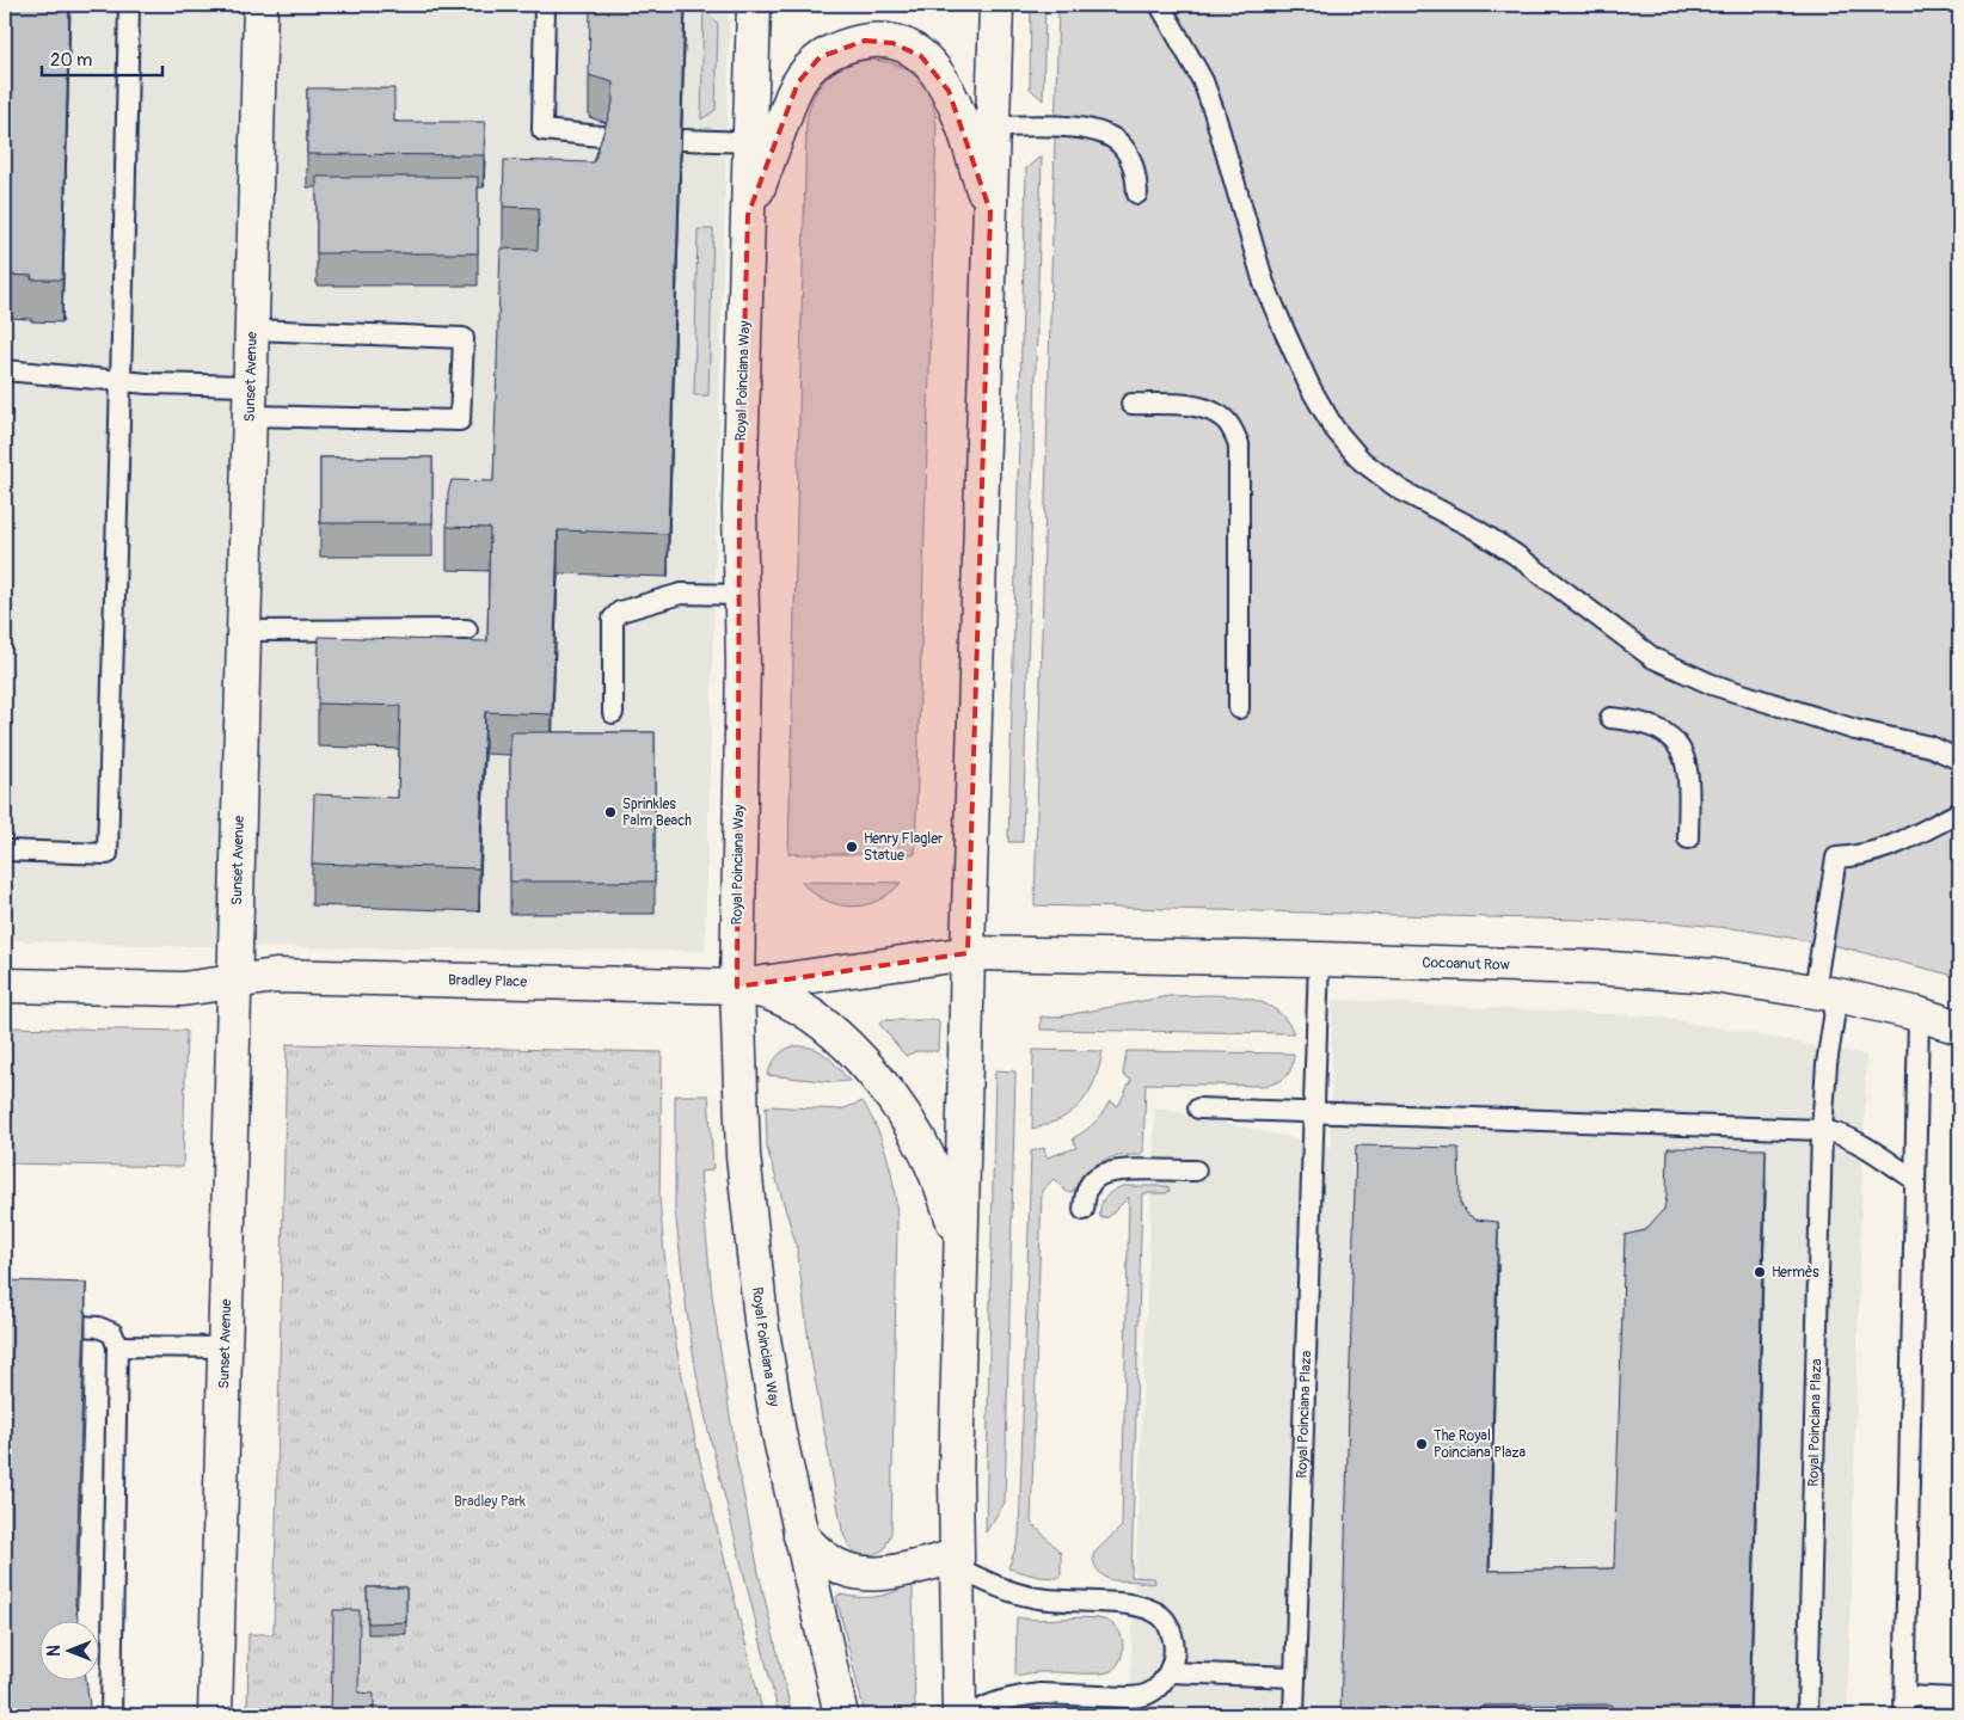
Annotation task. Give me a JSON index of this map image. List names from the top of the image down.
{
  "streets": {
    "main road": [
      "Sunset Avenue",
      "Royal Poinciana Way",
      "Cocoanut Row",
      "Bradley Place"
    ],
    "lane": ["Royal Poinciana Plaza"]
  },
  "crossings": [
    ["Sunset Avenue", "Bradley Place"],
    ["Royal Poinciana Way", "Bradley Place"],
    ["Cocoanut Row", "Bradley Place"],
    ["Cocoanut Row", "Royal Poinciana Plaza"]
  ],
  "parks": ["Bradley Park"],
  "places": [
    "Sprinkles Palm Beach",
    "Henry Flagler Statue",
    "Hermès",
    "The Royal Poinciana Plaza"
  ],
  "scale_bar": "20 m",
  "north": "left"
}
